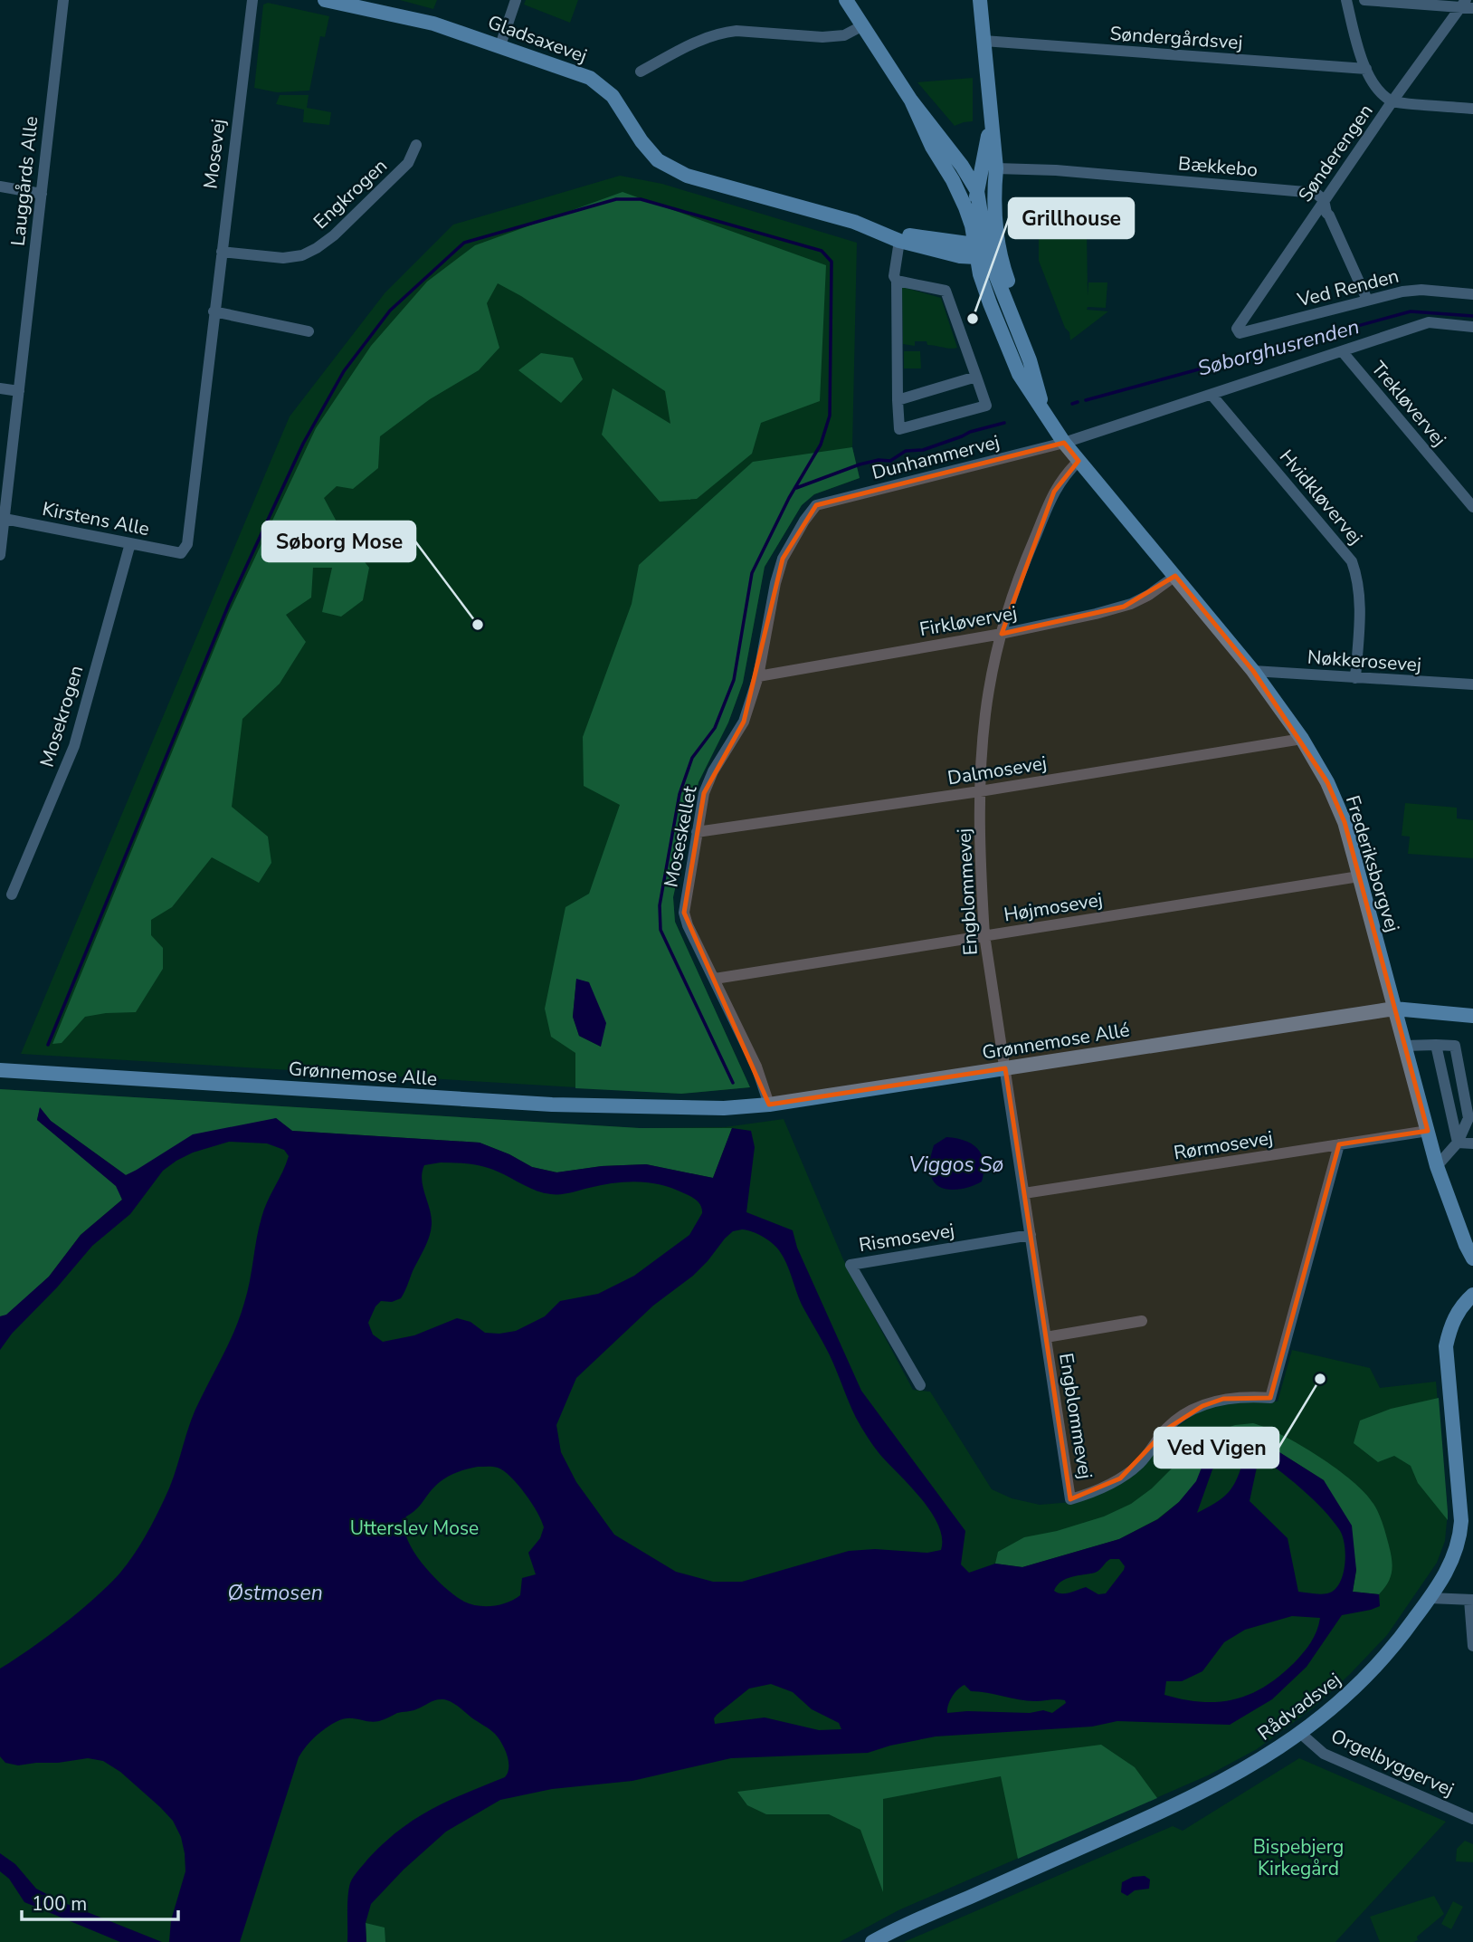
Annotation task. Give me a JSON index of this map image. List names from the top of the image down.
{
  "streets": {
    "street": [
      "Søndergårdsvej",
      "Gladsaxevej",
      "Sønderengen",
      "Mosevej",
      "Bækkebo",
      "Lauggårds Alle",
      "Engkrogen",
      "Ved Renden",
      "Trekløvervej",
      "Dunhammervej",
      "Hvidkløvervej",
      "Kirstens Alle",
      "Firkløvervej",
      "Nøkkerosevej",
      "Mosekrogen",
      "Dalmosevej",
      "Moseskellet",
      "Frederiksborgvej",
      "Engblommevej",
      "Højmosevej",
      "Grønnemose Allé",
      "Grønnemose Alle",
      "Rørmosevej",
      "Rismosevej",
      "Rådvadsvej",
      "Orgelbyggervej"
    ]
  },
  "crossings": [
    ["Gladsaxevej", "Frederiksborgvej"],
    ["Sønderengen", "Bækkebo"],
    ["Sønderengen", "Ved Renden"],
    ["Mosevej", "Engkrogen"],
    ["Mosevej", "Kirstens Alle"],
    ["Lauggårds Alle", "Kirstens Alle"],
    ["Trekløvervej", "Dunhammervej"],
    ["Dunhammervej", "Hvidkløvervej"],
    ["Dunhammervej", "Moseskellet"],
    ["Dunhammervej", "Frederiksborgvej"],
    ["Hvidkløvervej", "Nøkkerosevej"],
    ["Kirstens Alle", "Mosekrogen"],
    ["Firkløvervej", "Moseskellet"],
    ["Firkløvervej", "Frederiksborgvej"],
    ["Firkløvervej", "Engblommevej"],
    ["Nøkkerosevej", "Frederiksborgvej"],
    ["Dalmosevej", "Moseskellet"],
    ["Dalmosevej", "Frederiksborgvej"],
    ["Dalmosevej", "Engblommevej"],
    ["Moseskellet", "Højmosevej"],
    ["Moseskellet", "Grønnemose Allé"],
    ["Frederiksborgvej", "Engblommevej"],
    ["Frederiksborgvej", "Højmosevej"],
    ["Frederiksborgvej", "Grønnemose Allé"],
    ["Frederiksborgvej", "Rørmosevej"],
    ["Engblommevej", "Højmosevej"],
    ["Engblommevej", "Grønnemose Allé"],
    ["Engblommevej", "Rørmosevej"],
    ["Engblommevej", "Rismosevej"],
    ["Grønnemose Allé", "Grønnemose Alle"],
    ["Rådvadsvej", "Orgelbyggervej"]
  ],
  "water": ["Søborghusrenden", "Viggos Sø", "Østmosen"],
  "parks": ["Utterslev Mose", "Bispebjerg Kirkegård"],
  "places": ["Grillhouse", "Søborg Mose", "Ved Vigen"],
  "scale_bar": "100 m"
}
